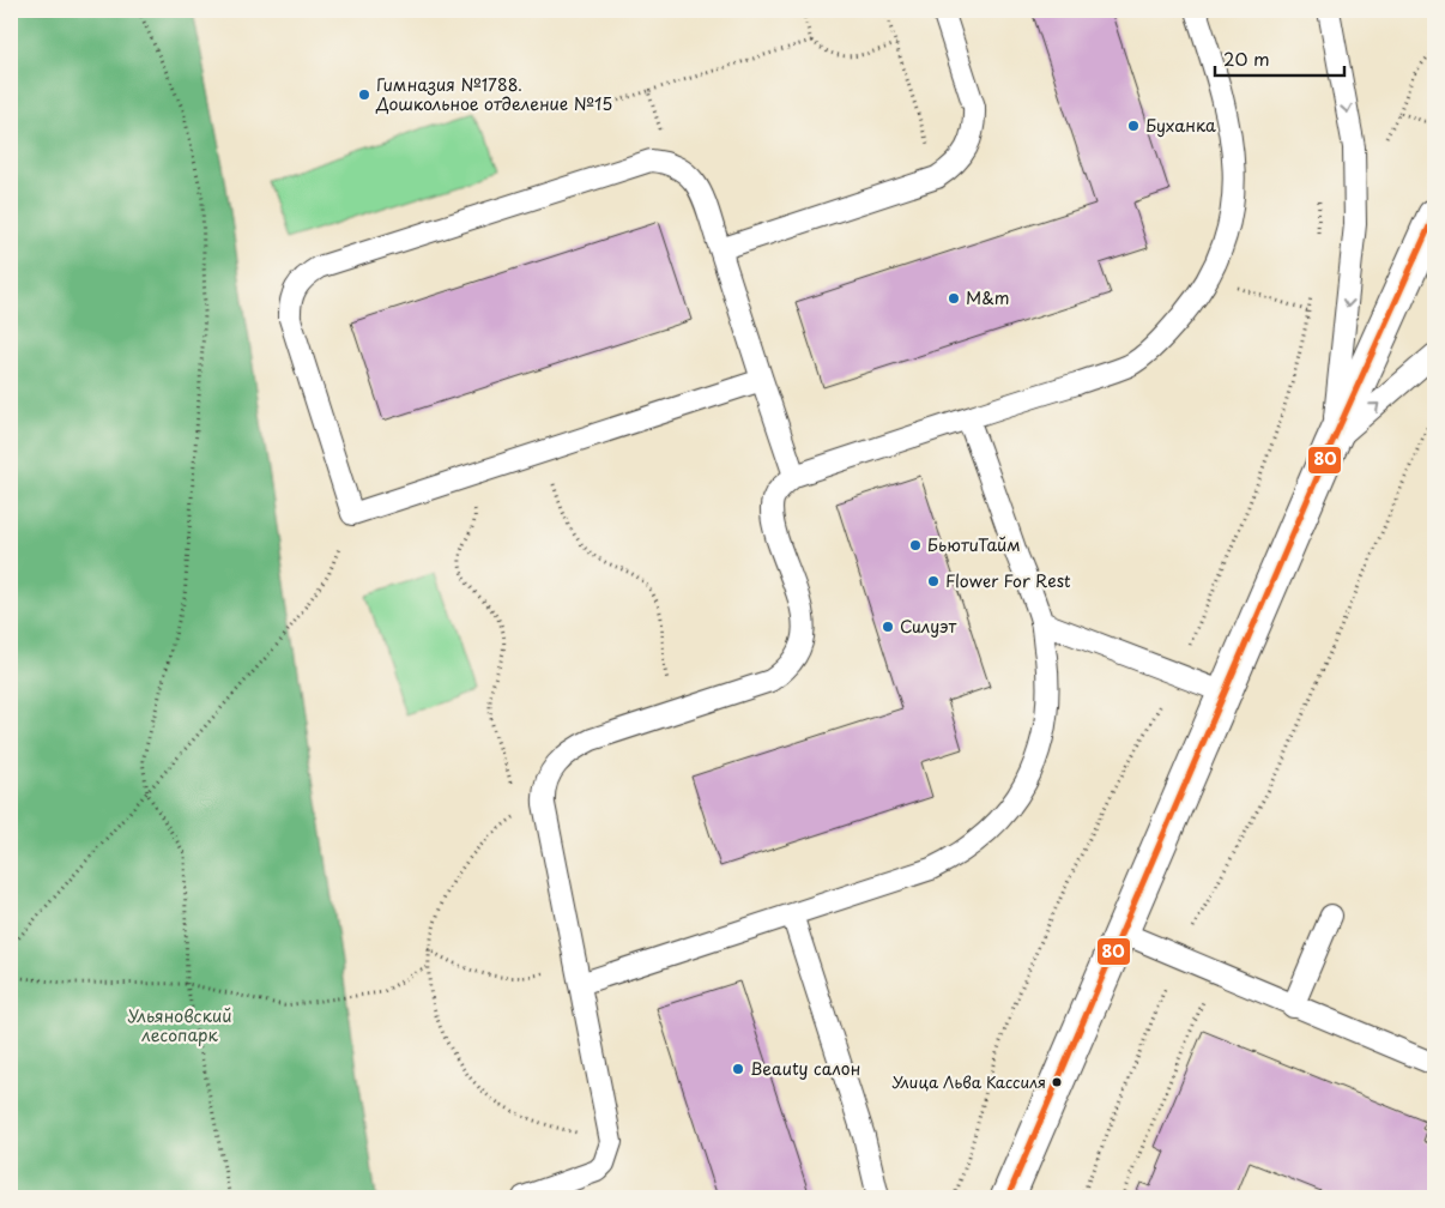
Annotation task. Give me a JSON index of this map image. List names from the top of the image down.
{
  "parks": ["Ульяновский лесопарк"],
  "places": [
    "Гимназия №1788. Дошкольное отделение №15",
    "Буханка",
    "M&m",
    "БьютиТайм",
    "Flower For Rest",
    "Силуэт",
    "Beauty салон",
    "Улица Льва Кассиля"
  ],
  "lines": ["transit line 80"],
  "scale_bar": "20 m"
}
